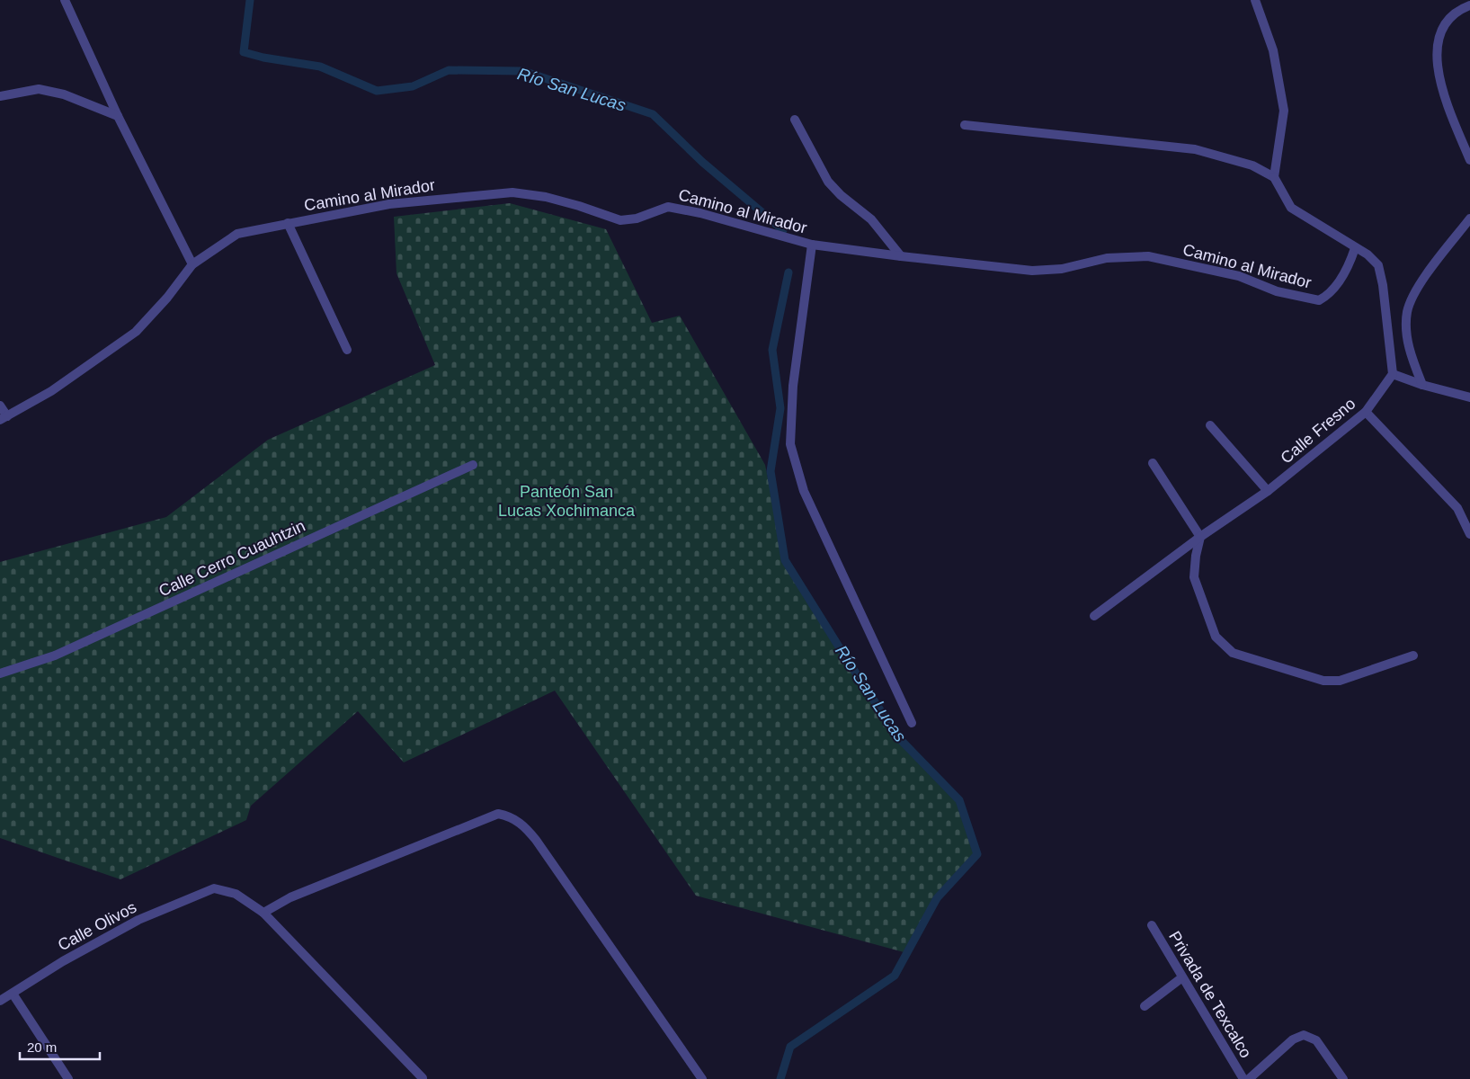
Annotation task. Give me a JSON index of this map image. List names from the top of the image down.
{
  "streets": {
    "street": [
      "Camino al Mirador",
      "Calle Fresno",
      "Calle Cerro Cuauhtzin",
      "Calle Olivos",
      "Privada de Texcalco"
    ]
  },
  "water": ["Río San Lucas"],
  "parks": ["Panteón San Lucas Xochimanca"],
  "scale_bar": "20 m"
}
